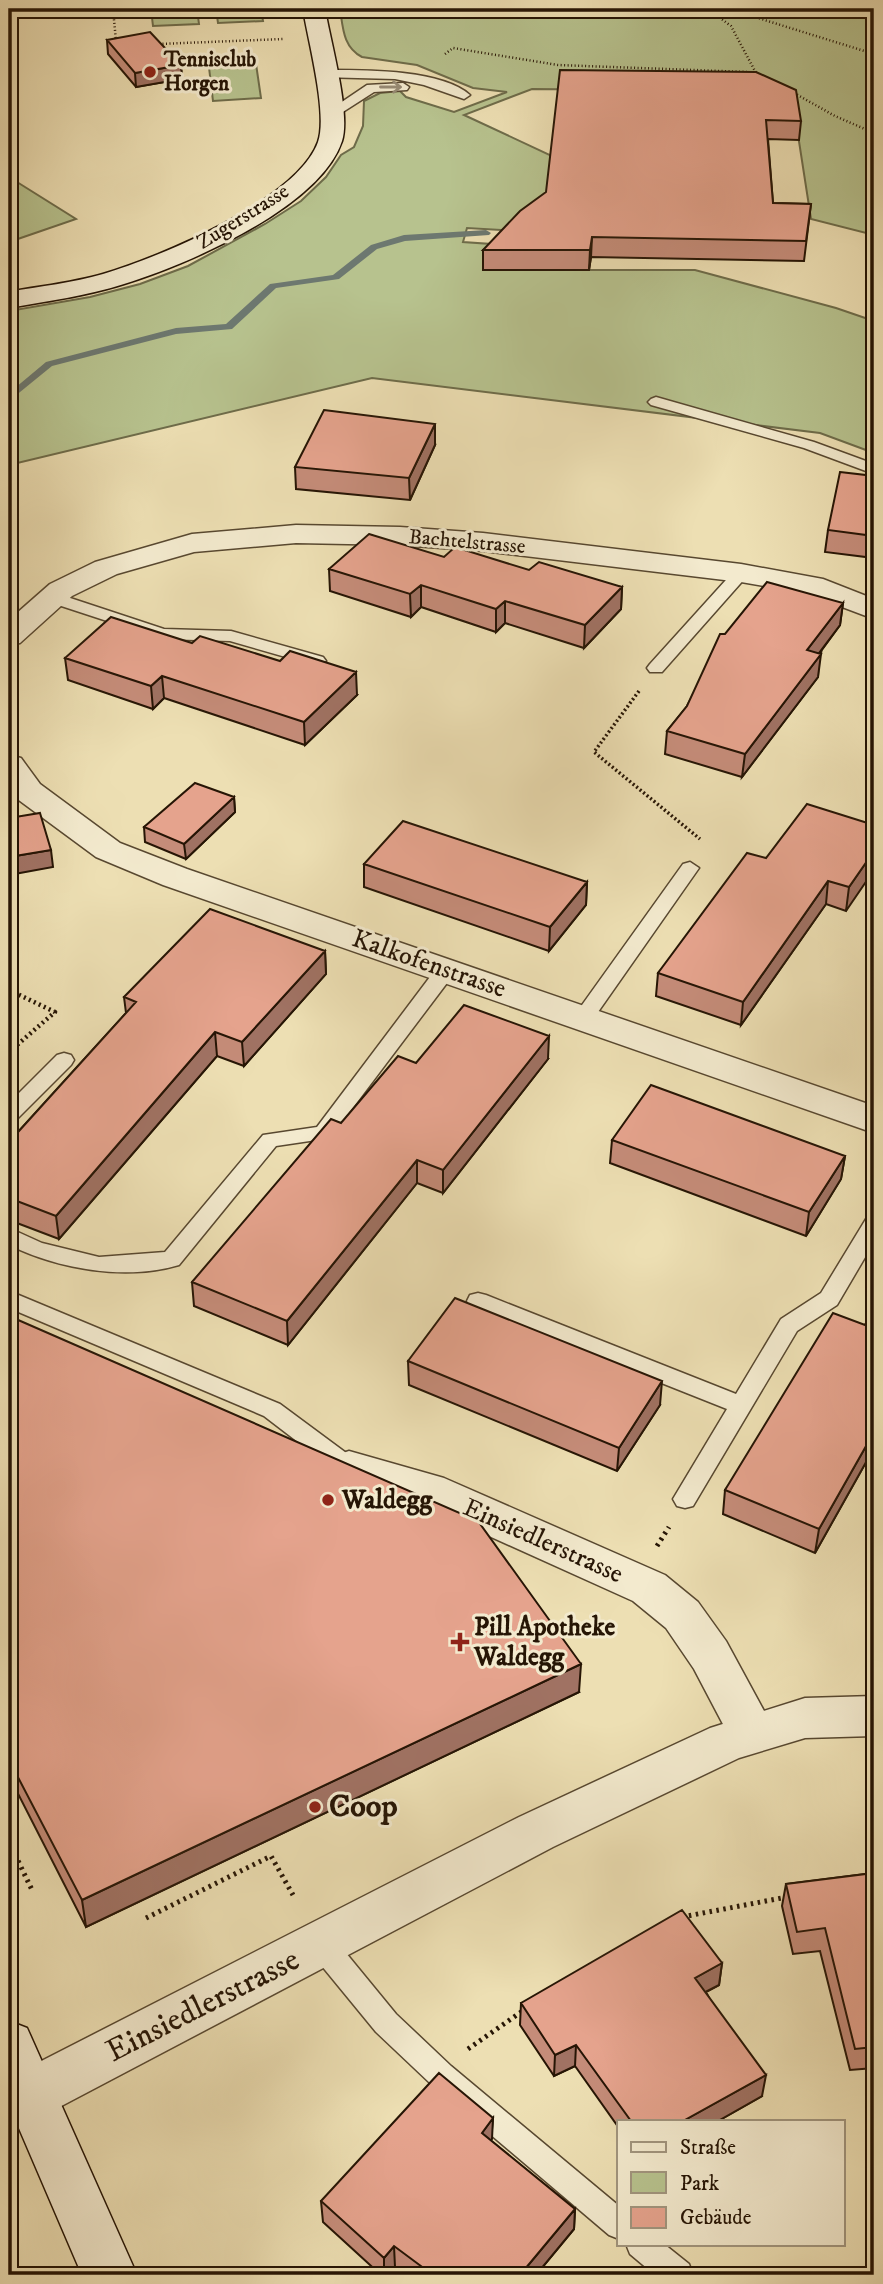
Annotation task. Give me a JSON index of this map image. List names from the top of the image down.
{
  "streets": {
    "street": [
      "Zugerstrasse",
      "Bachtelstrasse",
      "Kalkofenstrasse",
      "Einsiedlerstrasse"
    ]
  },
  "places": {
    "other": ["Tennisclub Horgen", "Waldegg", "Coop"],
    "health": ["Pill Apotheke Waldegg"]
  },
  "legend": ["Straße", "Park", "Gebäude"]
}
